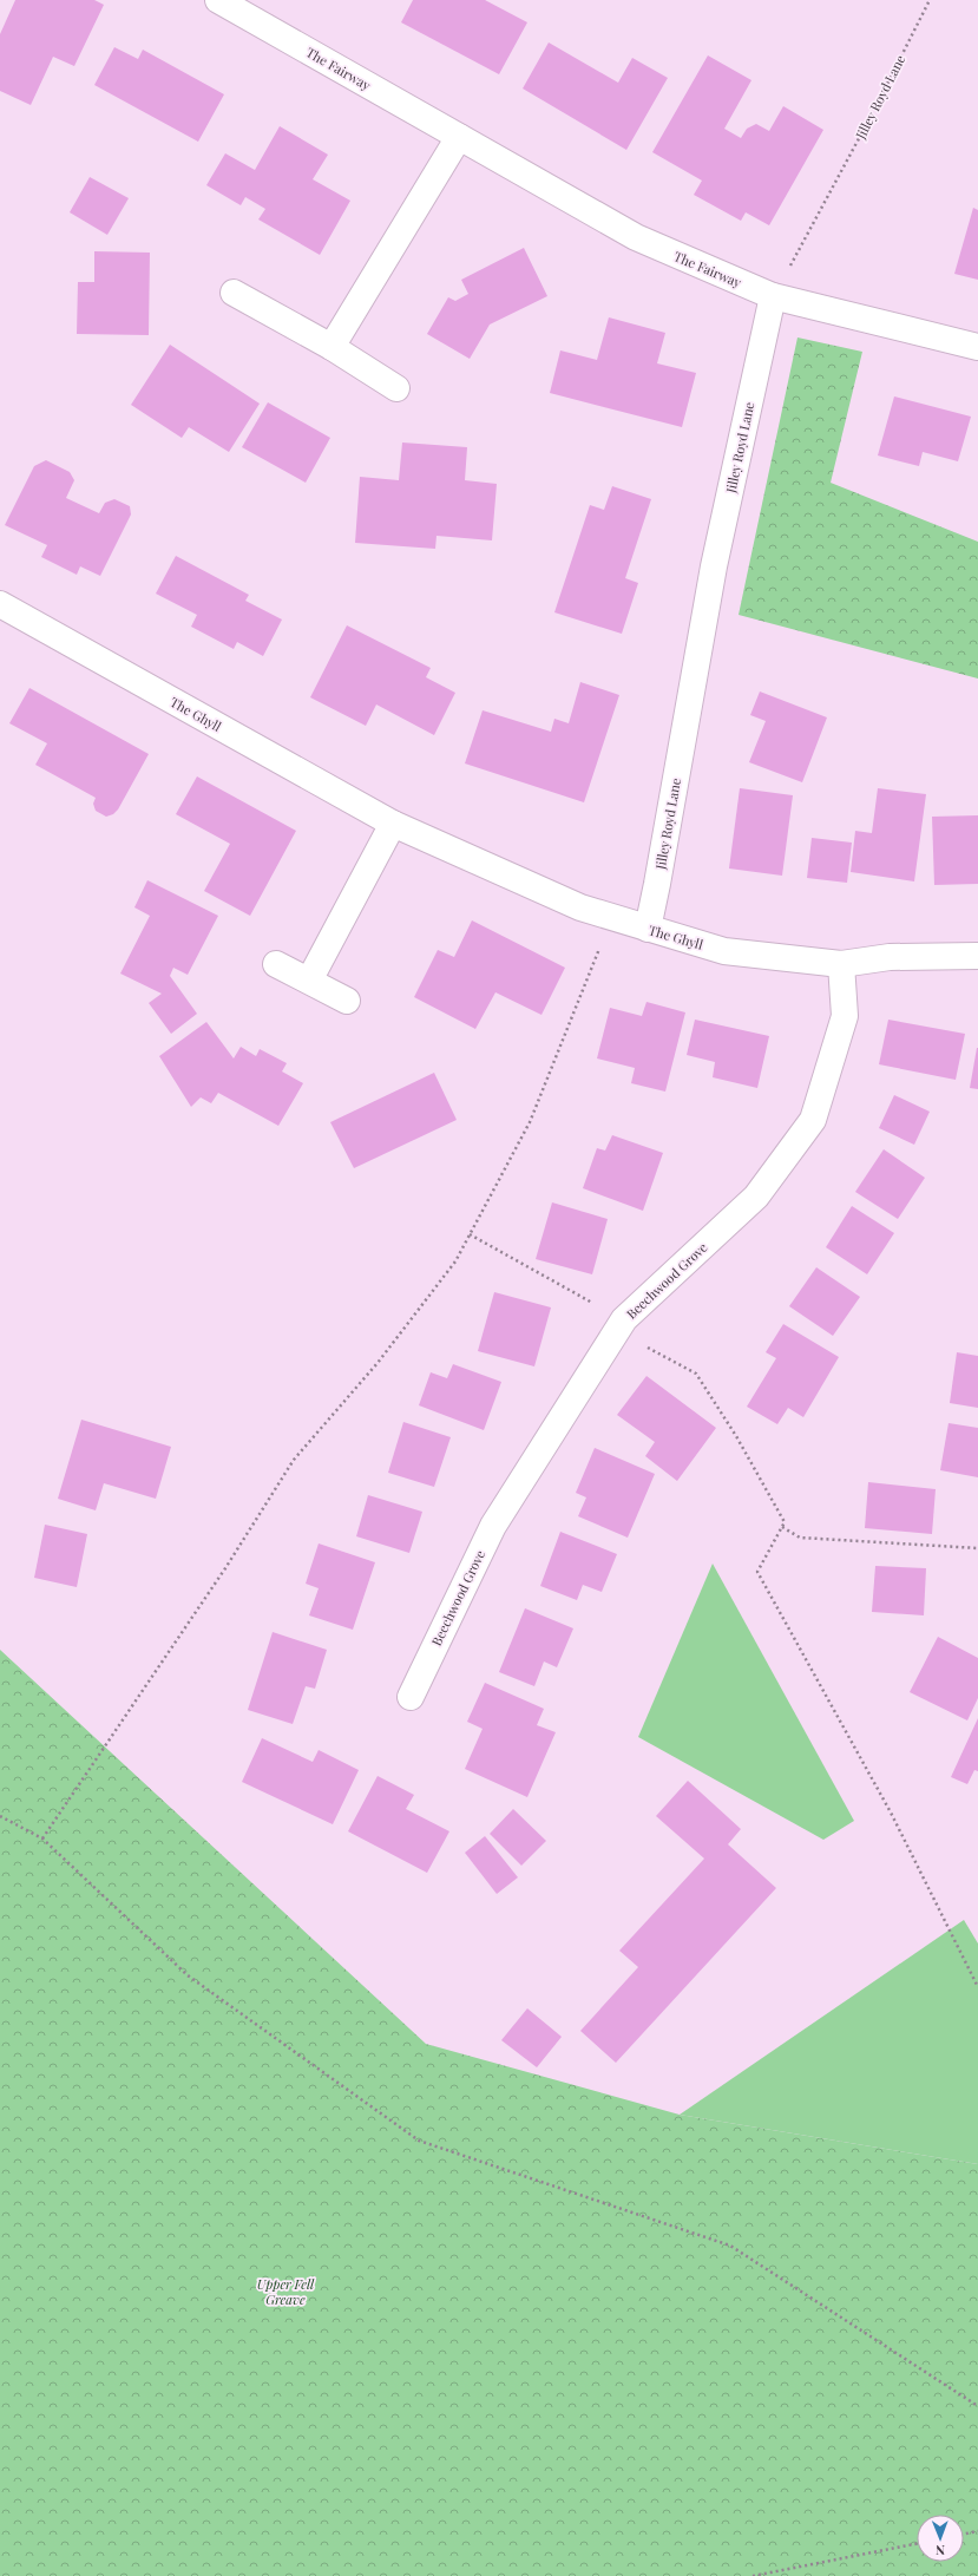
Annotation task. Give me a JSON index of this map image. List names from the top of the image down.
{
  "streets": {
    "street": [
      "The Fairway",
      "Jilley Royd Lane",
      "The Ghyll",
      "Beechwood Grove"
    ]
  },
  "crossings": [
    ["The Fairway", "Jilley Royd Lane"],
    ["Jilley Royd Lane", "The Ghyll"],
    ["The Ghyll", "Beechwood Grove"]
  ],
  "parks": ["Upper Fell Greave"],
  "north": "bottom"
}
